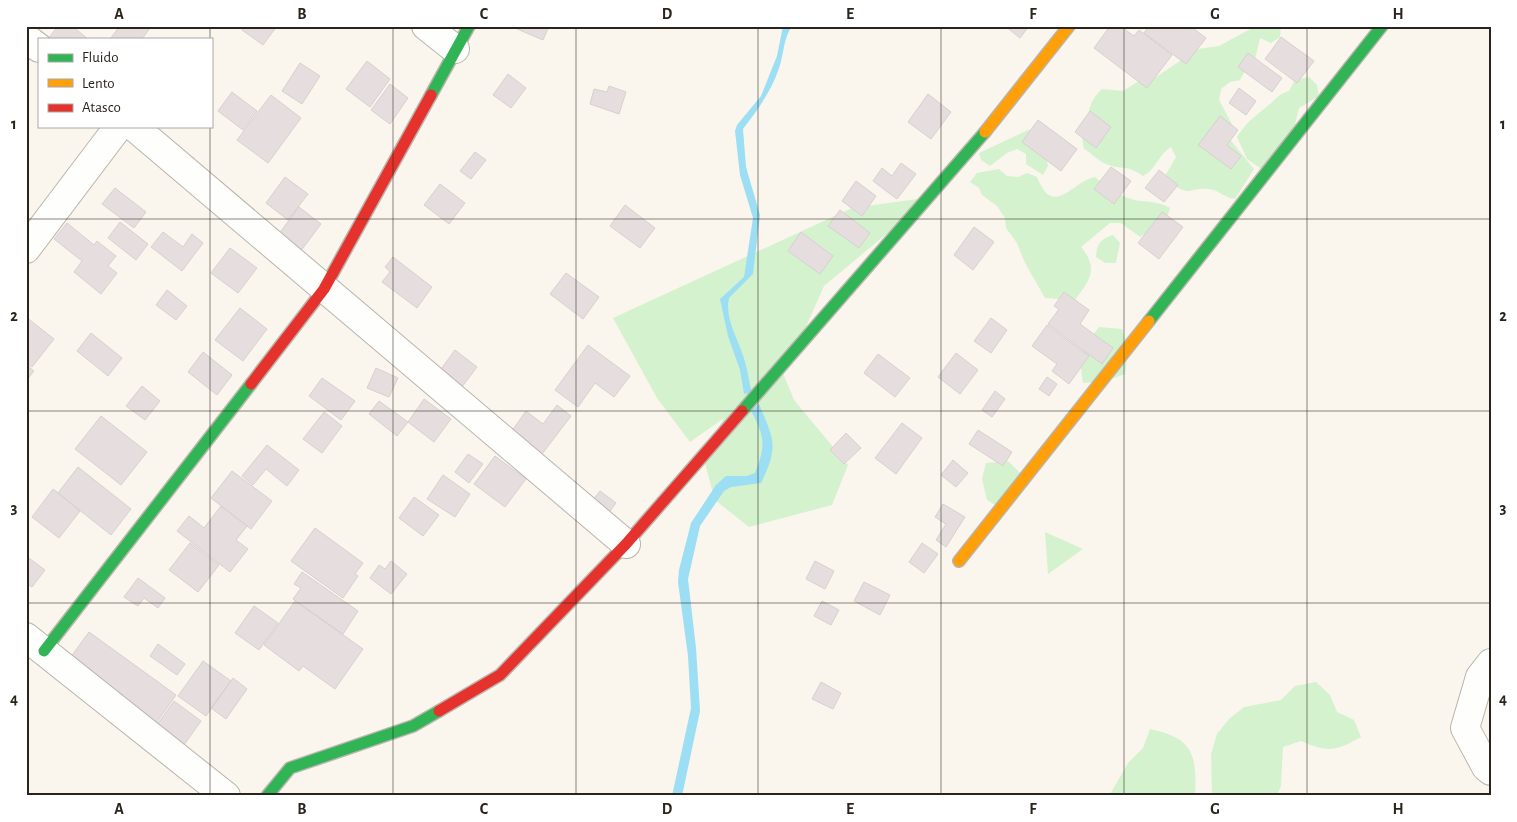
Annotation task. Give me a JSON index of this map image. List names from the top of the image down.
{
  "legend": ["Fluido", "Lento", "Atasco"],
  "grid": {
    "columns": [
      "A",
      "B",
      "C",
      "D",
      "E",
      "F",
      "G",
      "H"
    ],
    "rows": [
      "1",
      "2",
      "3",
      "4"
    ]
  }
}
